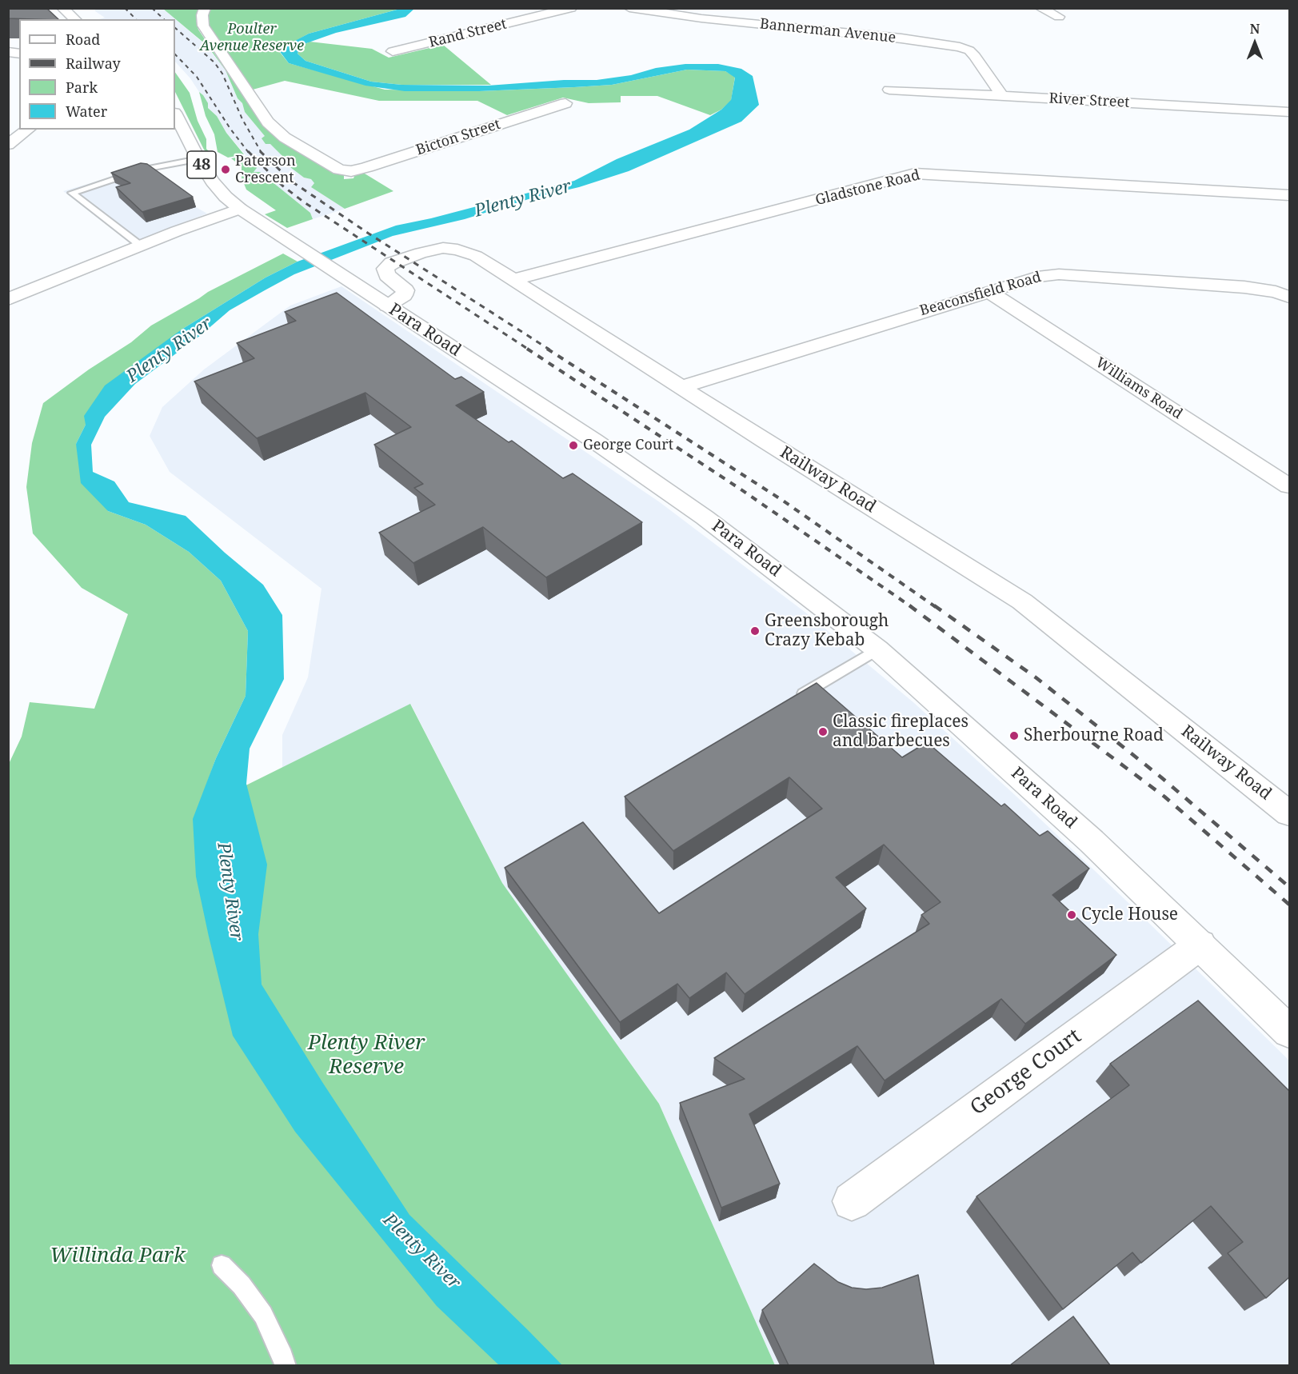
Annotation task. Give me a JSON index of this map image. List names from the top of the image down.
{
  "streets": {
    "street": [
      "Bannerman Avenue",
      "Rand Street",
      "River Street",
      "Bicton Street",
      "48",
      "Gladstone Road",
      "Beaconsfield Road",
      "Para Road",
      "Williams Road",
      "Railway Road",
      "George Court"
    ]
  },
  "crossings": [
    ["Bannerman Avenue", "River Street"],
    ["Gladstone Road", "Railway Road"],
    ["Beaconsfield Road", "Williams Road"],
    ["Beaconsfield Road", "Railway Road"],
    ["Para Road", "Railway Road"],
    ["Para Road", "George Court"]
  ],
  "water": ["Plenty River"],
  "parks": ["Poulter Avenue Reserve", "Plenty River Reserve", "Willinda Park"],
  "places": [
    "Paterson Crescent",
    "George Court",
    "Greensborough Crazy Kebab",
    "Classic fireplaces and barbecues",
    "Sherbourne Road",
    "Cycle House"
  ],
  "legend": [
    "Road",
    "Railway",
    "Park",
    "Water"
  ],
  "north": "top"
}
